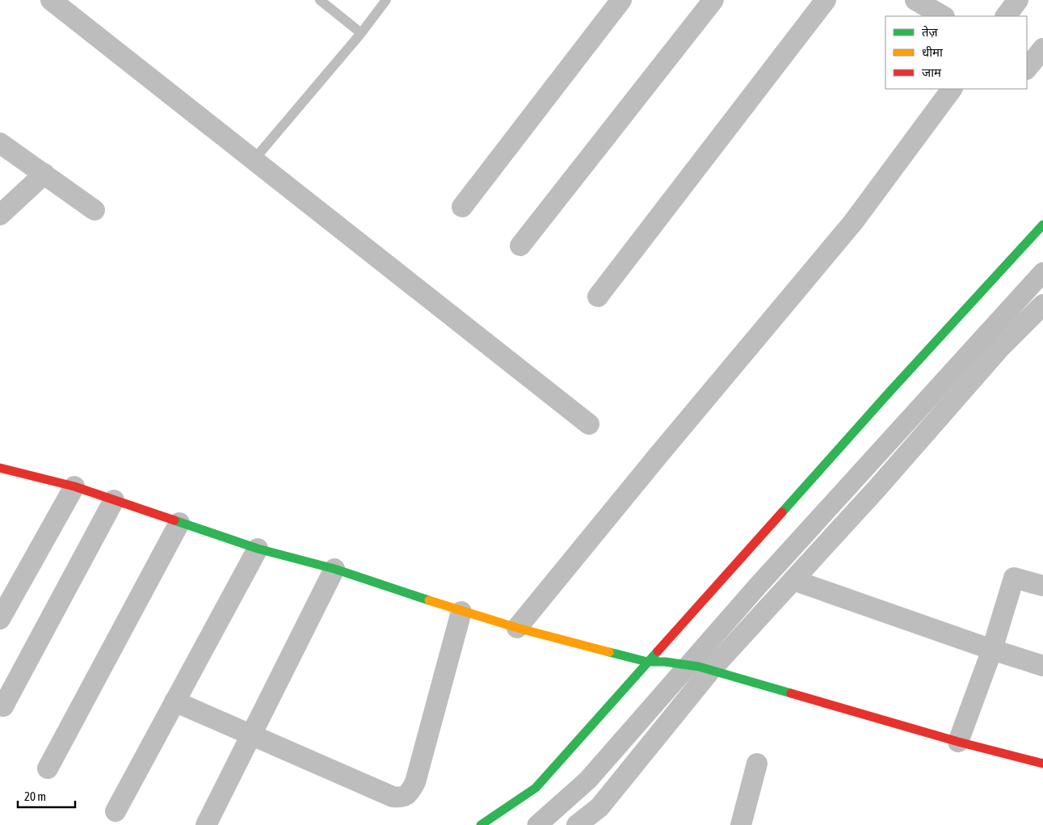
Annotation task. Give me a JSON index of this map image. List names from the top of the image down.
{
  "legend": ["तेज़", "धीमा", "जाम"],
  "scale_bar": "20 m"
}
